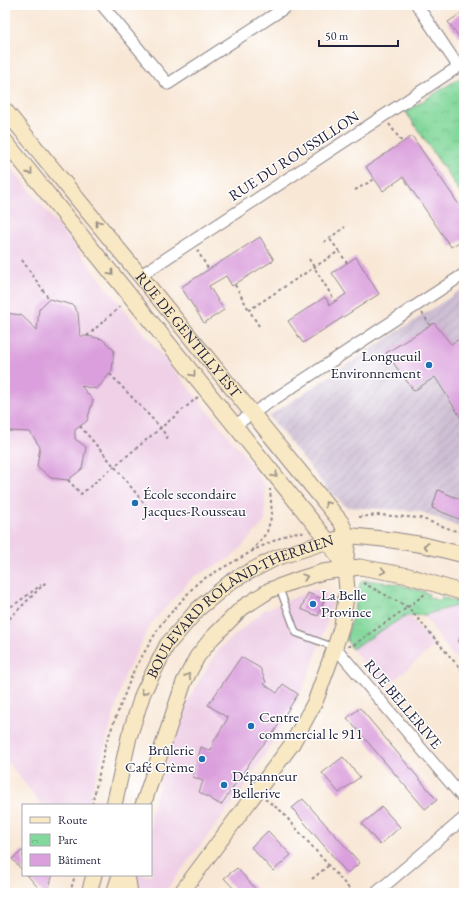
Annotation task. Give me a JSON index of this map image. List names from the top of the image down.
{
  "streets": {
    "street": [
      "RUE DU ROUSSILLON",
      "RUE DE GENTILLY EST",
      "BOULEVARD ROLAND-THERRIEN",
      "RUE BELLERIVE"
    ]
  },
  "crossings": [
    ["RUE DU ROUSSILLON", "RUE DE GENTILLY EST"],
    ["RUE DE GENTILLY EST", "BOULEVARD ROLAND-THERRIEN"],
    ["RUE DE GENTILLY EST", "RUE BELLERIVE"]
  ],
  "places": [
    "Longueuil Environnement",
    "École secondaire Jacques-Rousseau",
    "La Belle Province",
    "Centre commercial le 911",
    "Brûlerie Café Crème",
    "Dépanneur Bellerive"
  ],
  "legend": ["Route", "Parc", "Bâtiment"],
  "scale_bar": "50 m"
}
